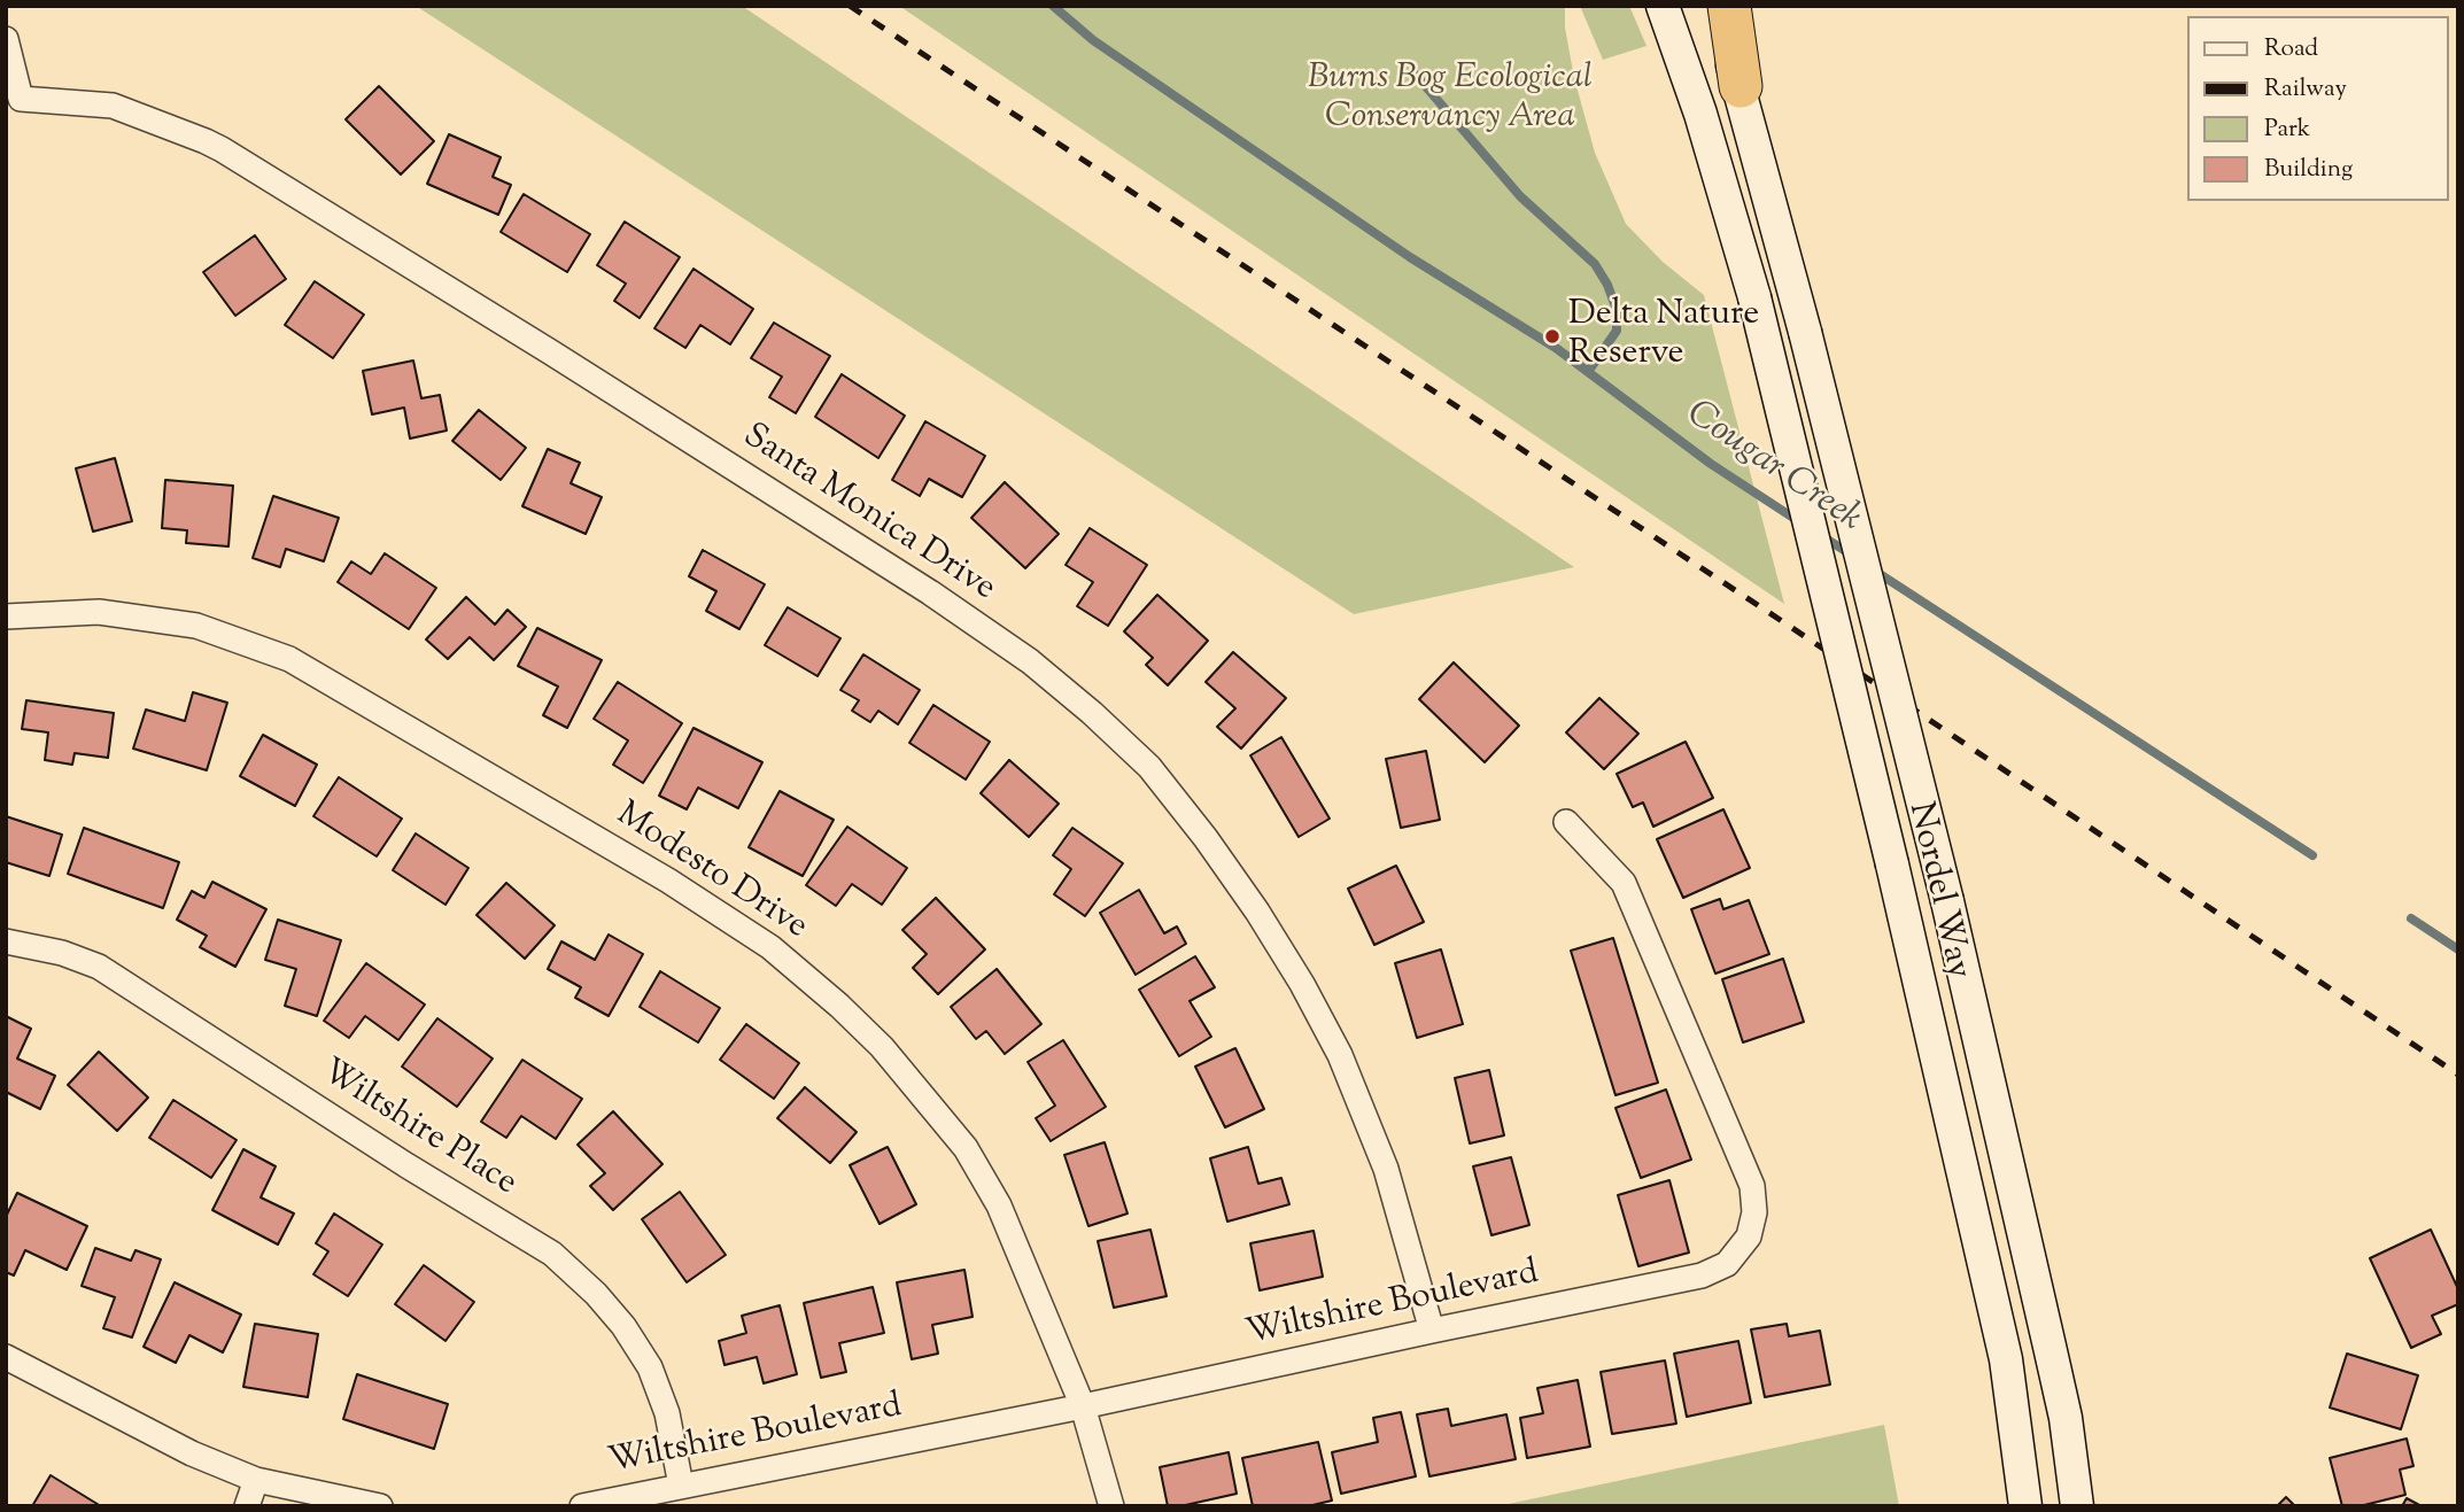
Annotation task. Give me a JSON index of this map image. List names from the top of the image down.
{
  "streets": {
    "main road": ["Nordel Way"],
    "street": [
      "Santa Monica Drive",
      "Modesto Drive",
      "Wiltshire Place",
      "Wiltshire Boulevard"
    ]
  },
  "crossings": [
    ["Santa Monica Drive", "Wiltshire Boulevard"],
    ["Modesto Drive", "Wiltshire Boulevard"],
    ["Wiltshire Place", "Wiltshire Boulevard"]
  ],
  "water": ["Cougar Creek"],
  "parks": ["Burns Bog Ecological Conservancy Area"],
  "places": ["Delta Nature Reserve"],
  "legend": [
    "Road",
    "Railway",
    "Park",
    "Building"
  ]
}
